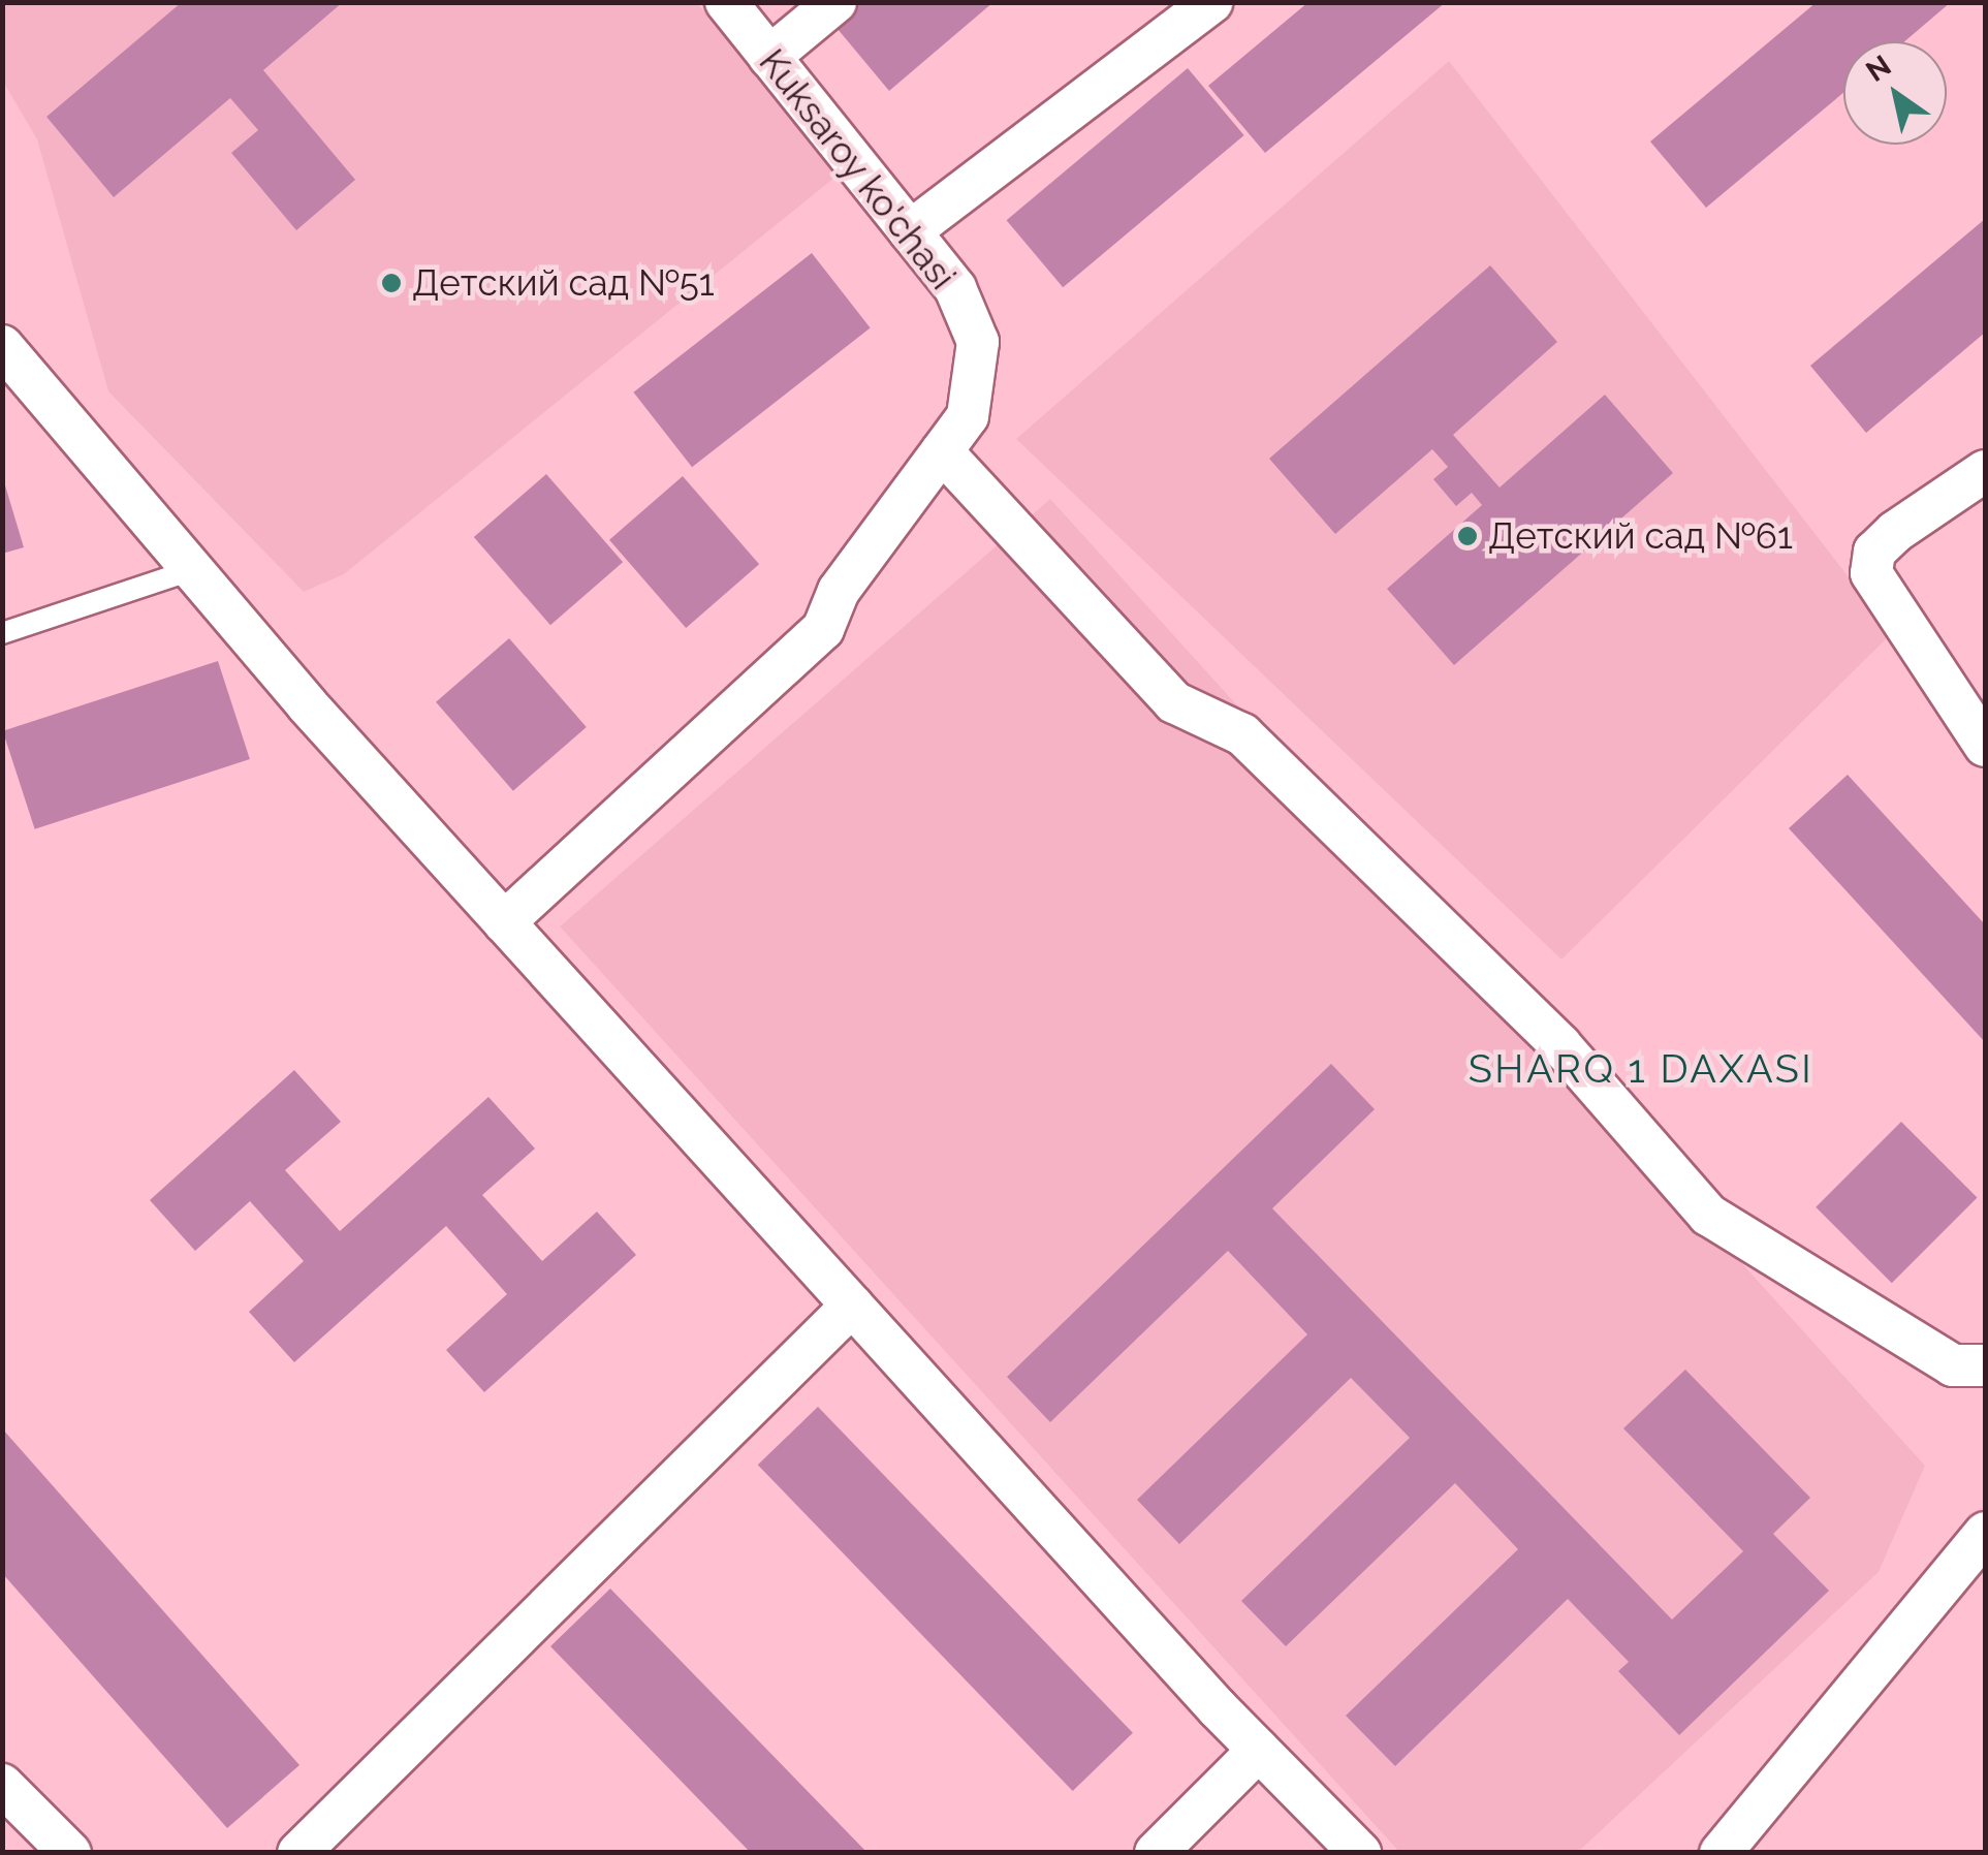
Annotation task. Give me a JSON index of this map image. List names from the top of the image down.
{
  "streets": {
    "street": ["Kuksaroy ko'chasi"]
  },
  "districts": ["SHARQ 1 DAXASI"],
  "places": ["Детский сад №51", "Детский сад №61"],
  "north": "top left"
}
